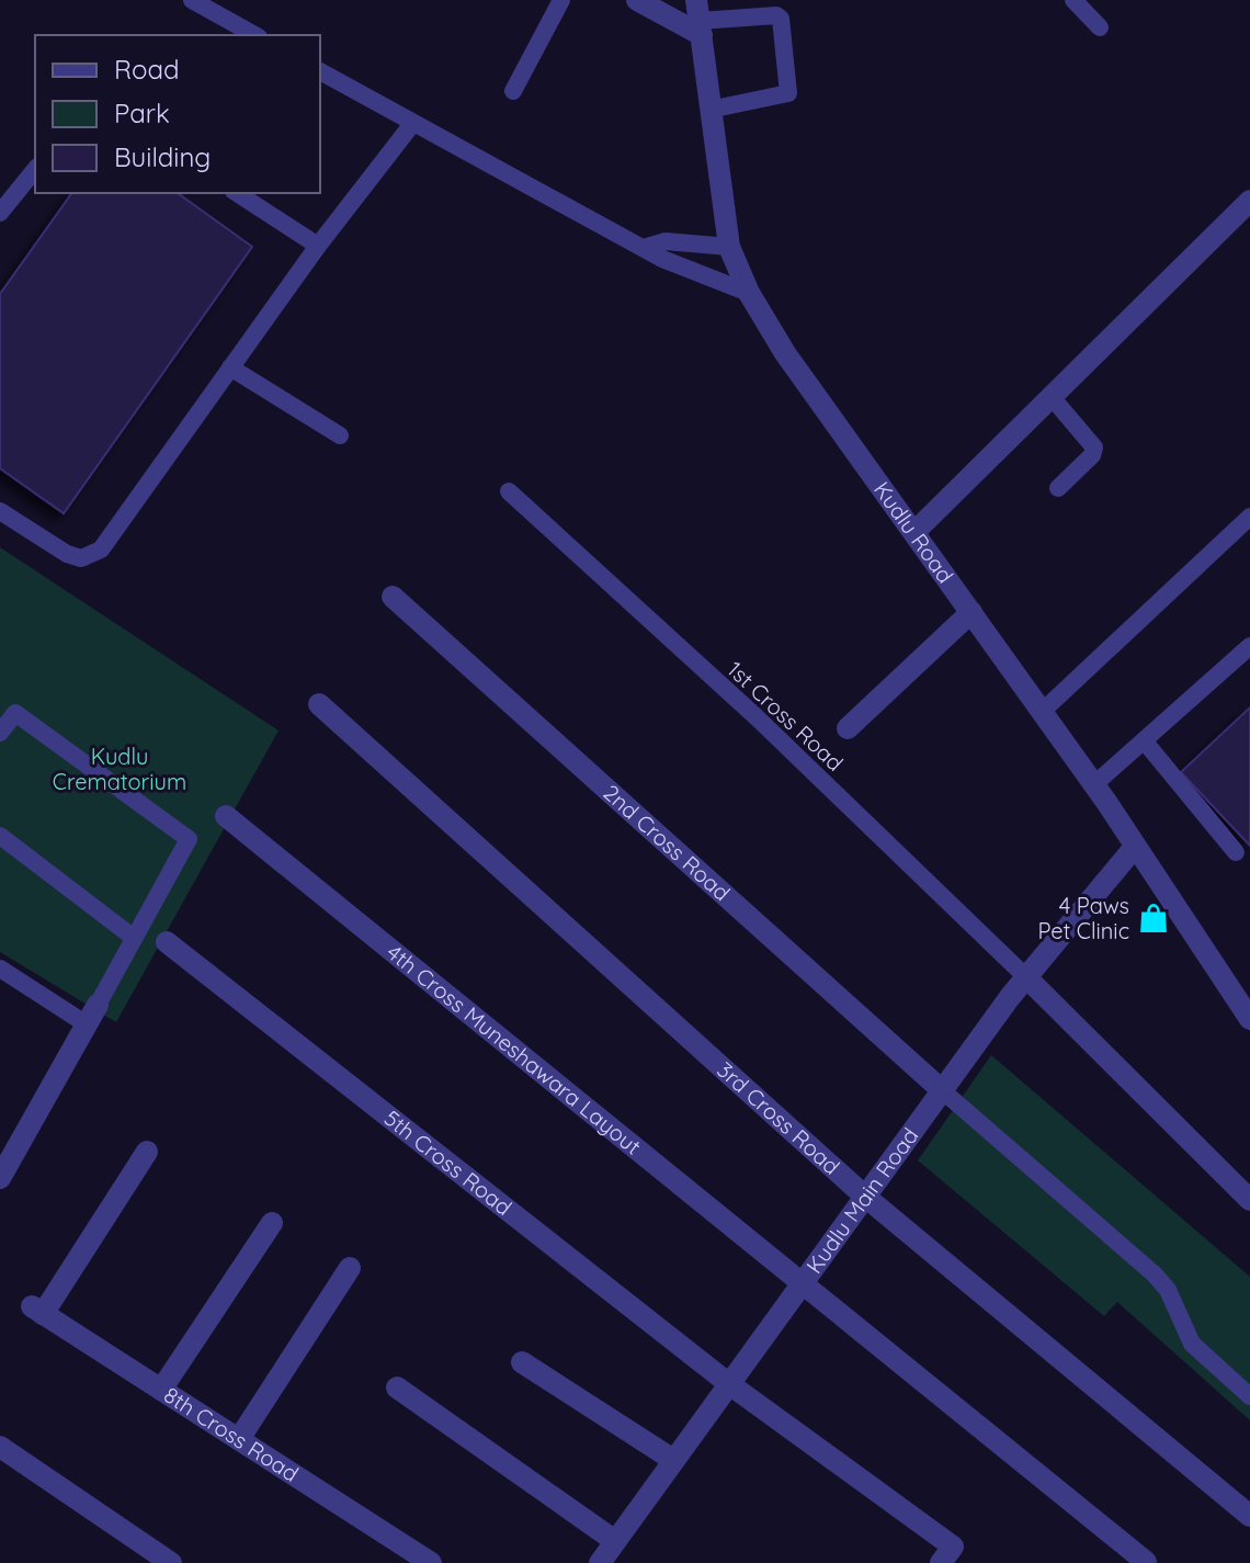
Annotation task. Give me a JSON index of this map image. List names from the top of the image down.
{
  "streets": {
    "street": [
      "Kudlu Road",
      "2nd Cross Road",
      "4th Cross Muneshawara Layout",
      "3rd Cross Road",
      "5th Cross Road",
      "Kudlu Main Road",
      "8th Cross Road"
    ],
    "lane": ["1st Cross Road"]
  },
  "crossings": [
    ["Kudlu Road", "Kudlu Main Road"],
    ["1st Cross Road", "Kudlu Main Road"],
    ["2nd Cross Road", "Kudlu Main Road"],
    ["4th Cross Muneshawara Layout", "Kudlu Main Road"],
    ["3rd Cross Road", "Kudlu Main Road"],
    ["5th Cross Road", "Kudlu Main Road"]
  ],
  "parks": ["Kudlu Crematorium"],
  "places": {
    "shop": ["4 Paws Pet Clinic"]
  },
  "legend": ["Road", "Park", "Building"]
}
